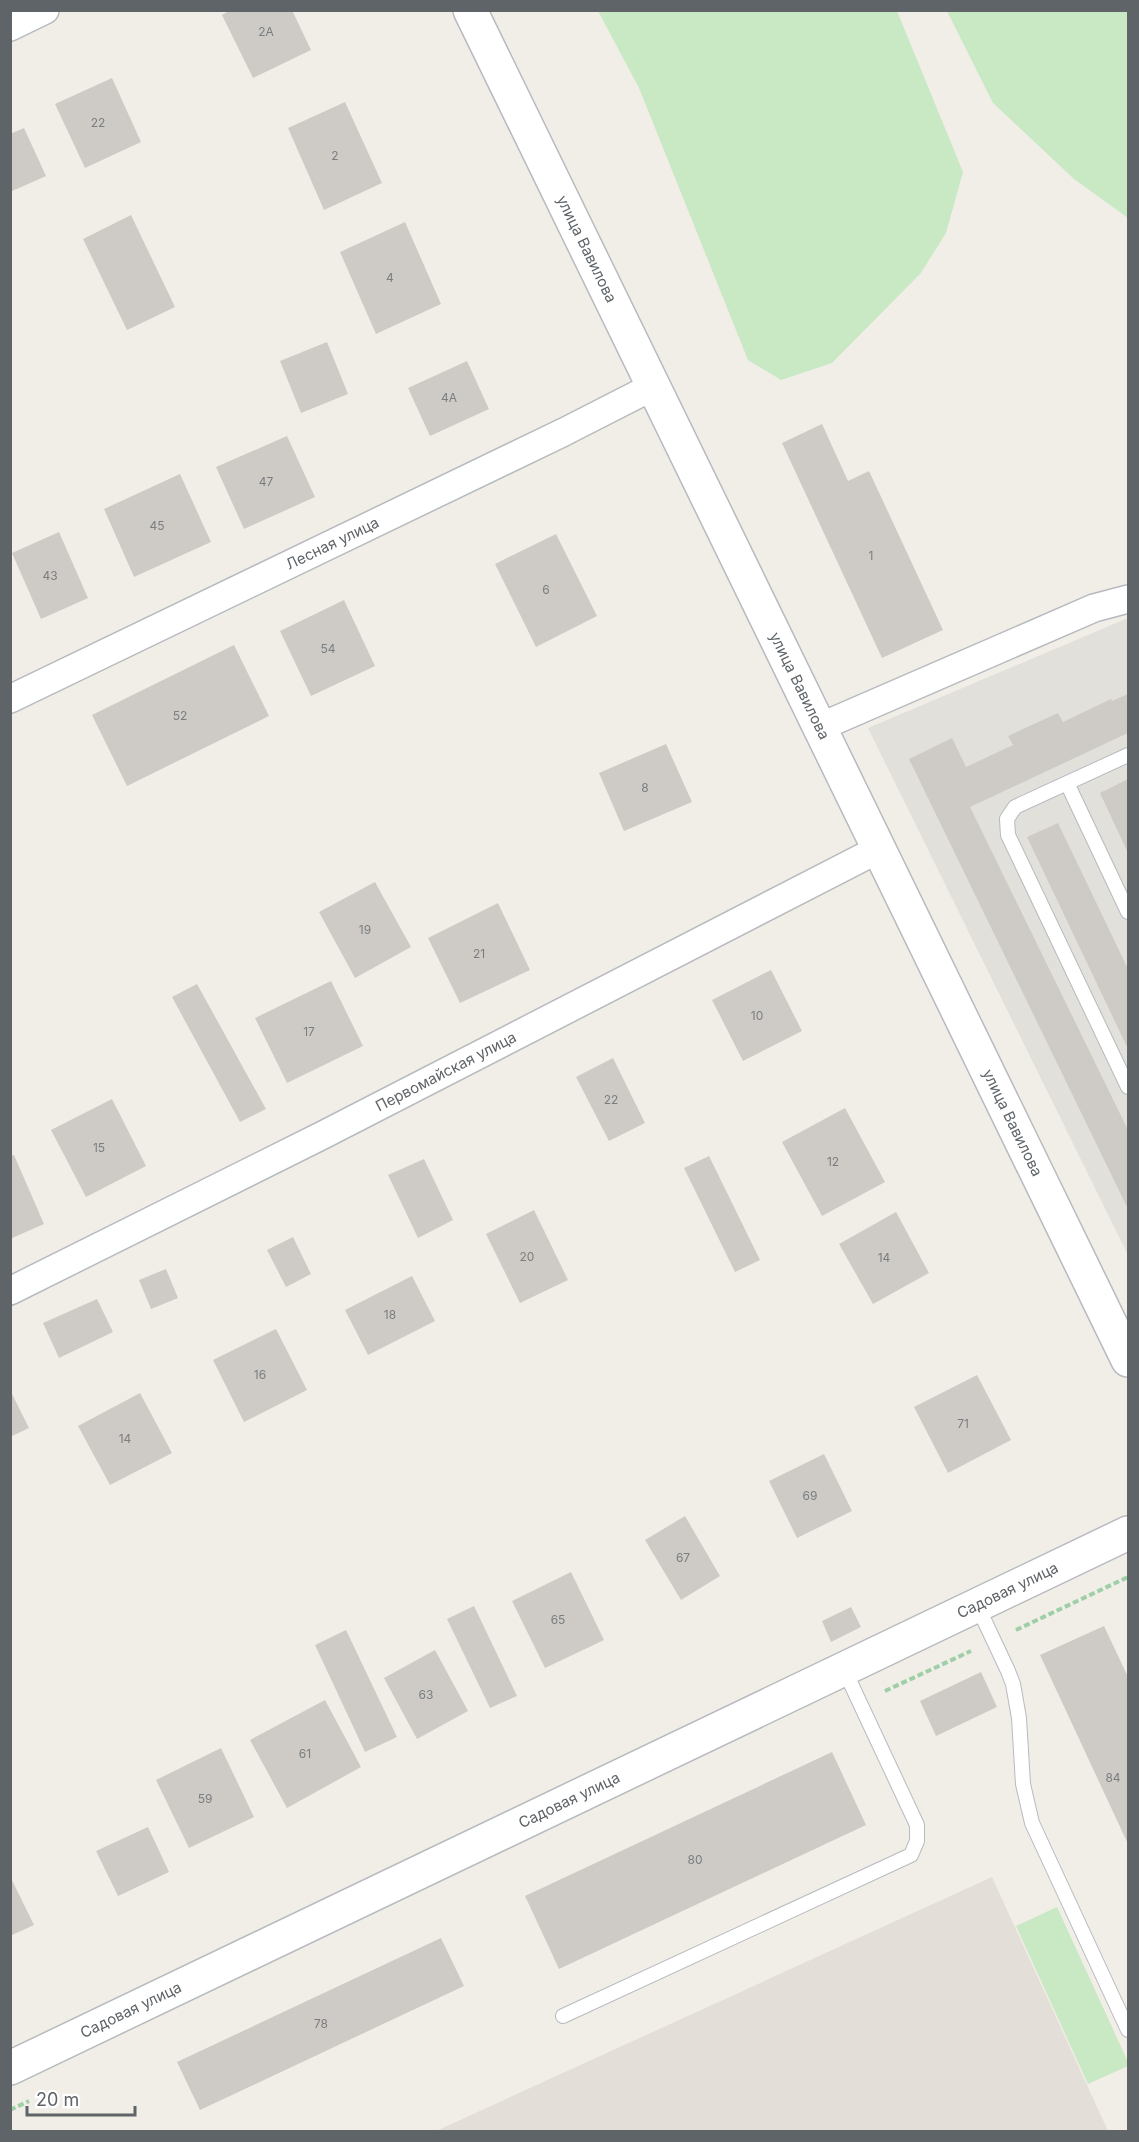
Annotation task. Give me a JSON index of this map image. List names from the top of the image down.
{
  "streets": {
    "street": [
      "улица Вавилова",
      "Лесная улица",
      "Первомайская улица",
      "Садовая улица"
    ]
  },
  "crossings": [
    ["улица Вавилова", "Лесная улица"],
    ["улица Вавилова", "Первомайская улица"]
  ],
  "house_numbers": [
    "2А",
    "22",
    "2",
    "4",
    "4А",
    "47",
    "45",
    "1",
    "43",
    "6",
    "54",
    "52",
    "8",
    "19",
    "21",
    "10",
    "17",
    "22",
    "15",
    "12",
    "20",
    "14",
    "18",
    "16",
    "71",
    "14",
    "69",
    "67",
    "65",
    "63",
    "61",
    "84",
    "59",
    "80",
    "78"
  ],
  "scale_bar": "20 m"
}
